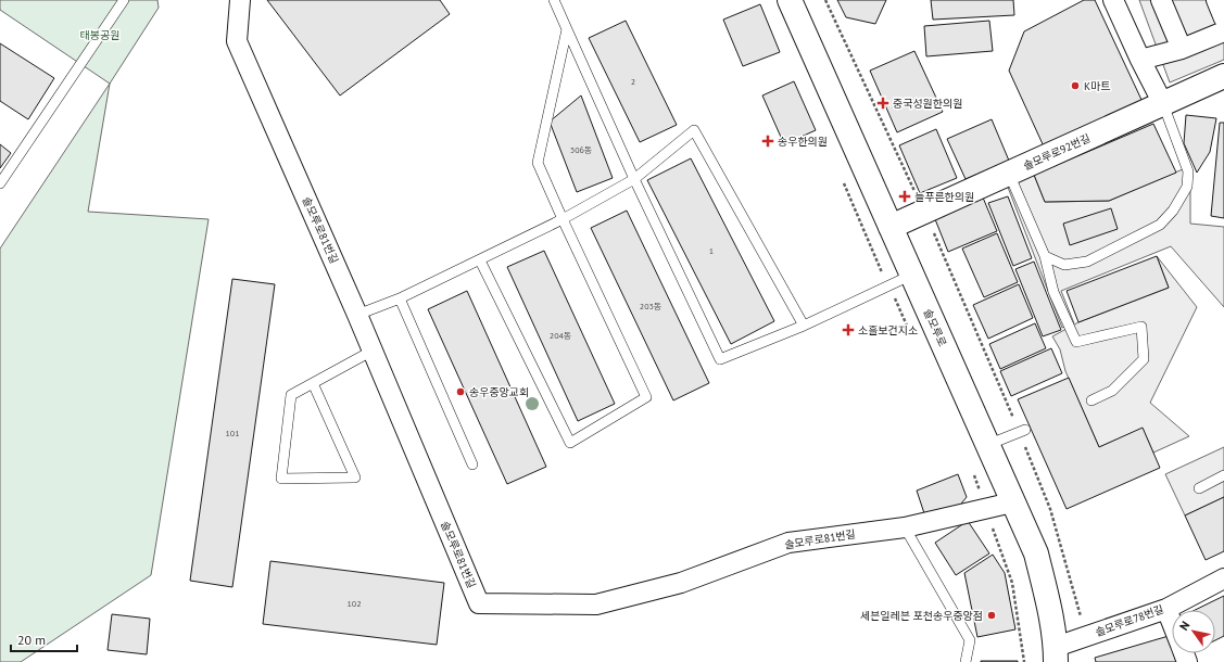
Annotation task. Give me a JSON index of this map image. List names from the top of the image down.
{
  "streets": {
    "main road": ["솔모루로92번길", "솔모루로"],
    "street": ["솔모루로81번길", "솔모루로78번길"]
  },
  "crossings": [
    ["솔모루로92번길", "솔모루로"],
    ["솔모루로81번길", "솔모루로"],
    ["솔모루로", "솔모루로78번길"]
  ],
  "parks": ["태봉공원"],
  "places": {
    "other": ["K마트", "송우중앙교회", "세븐일레븐 포천송우중앙점"],
    "health": [
      "중국성원한의원",
      "송우한의원",
      "늘푸른한의원",
      "소흘보건지소"
    ]
  },
  "house_numbers": [
    "2",
    "306동",
    "1",
    "203동",
    "204동",
    "101",
    "102"
  ],
  "scale_bar": "20 m",
  "north": "top left"
}
